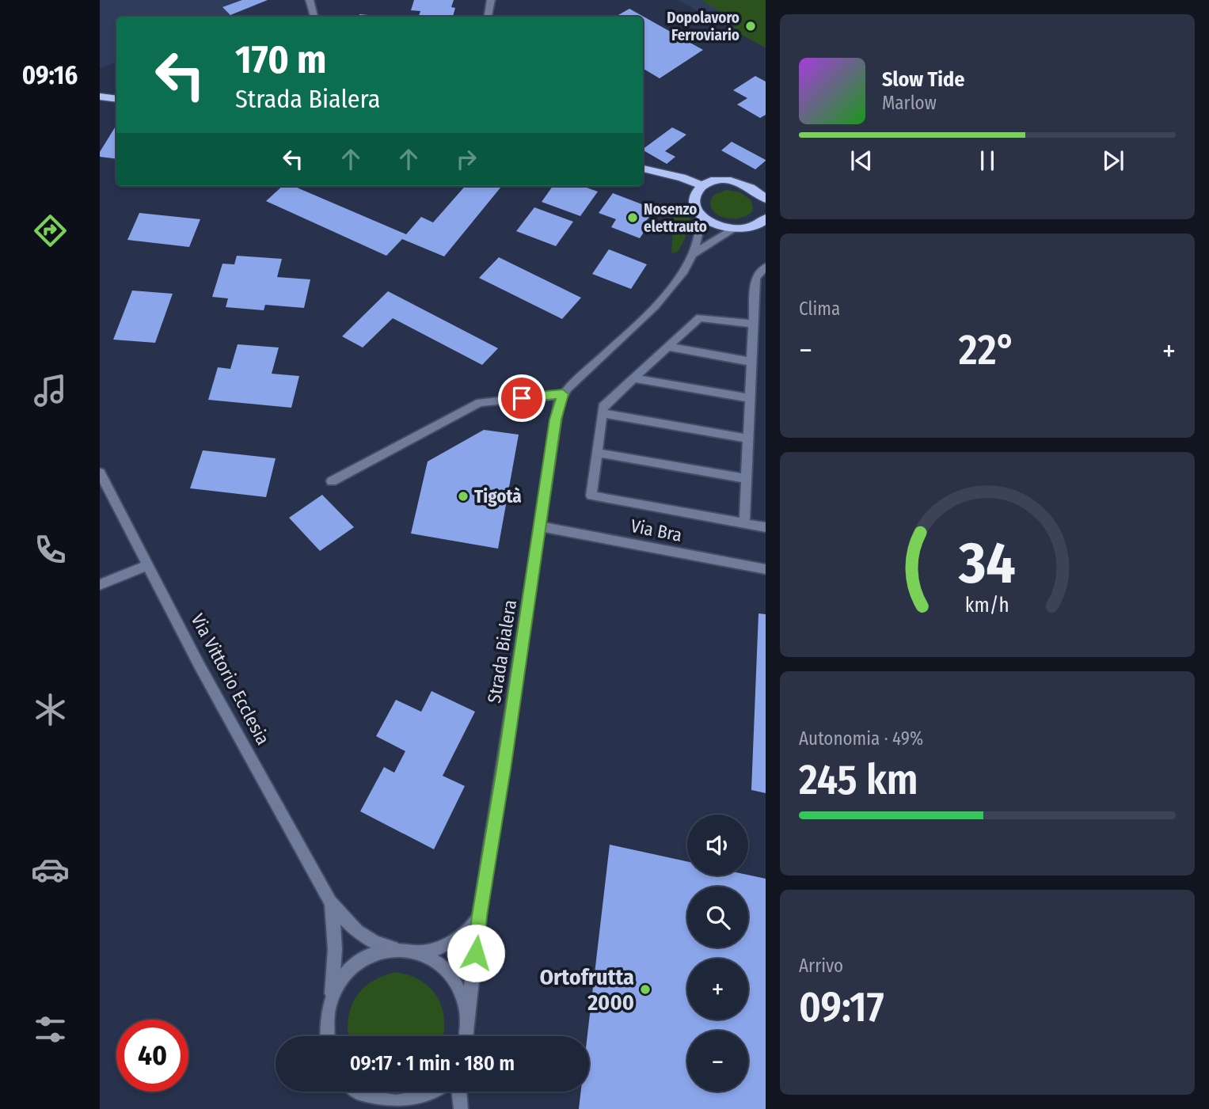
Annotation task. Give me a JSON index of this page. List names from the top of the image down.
{
  "streets": {
    "street": ["Via Bra", "Strada Bialera", "Via Vittorio Ecclesia"]
  },
  "crossings": [
    ["Via Bra", "Strada Bialera"]
  ],
  "places": [
    "Dopolavoro Ferroviario",
    "Nosenzo elettrauto",
    "Tigotà",
    "Ortofrutta 2000"
  ],
  "page": {
    "tabs": "09:16",
    "turn": ["170 m", "Strada Bialera"],
    "song": ["Slow Tide", "Marlow"],
    "tile": [
      "Clima",
      ["Autonomia · 49%", "245 km"],
      ["Arrivo", "09:17"]
    ],
    "heat": ["−", "22°", "+"],
    "map_buttons": ["+", "−"],
    "limit": "40",
    "trip": "09:17 · 1 min · 180 m",
    "gauge": ["34", "km/h"]
  }
}
